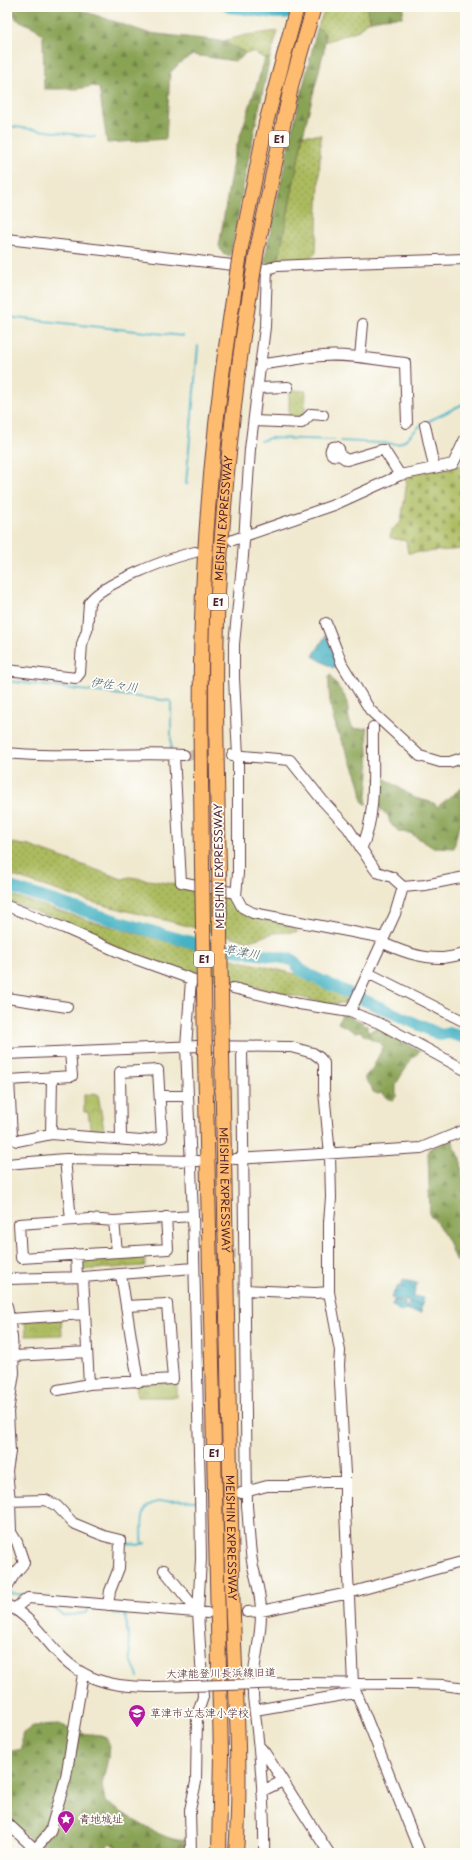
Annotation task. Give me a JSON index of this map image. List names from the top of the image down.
{
  "streets": {
    "highway": ["E1", "MEISHIN EXPRESSWAY"],
    "street": ["大津能登川長浜線旧道"]
  },
  "water": ["伊佐々川", "草津川"],
  "places": {
    "school or university": ["草津市立志津小学校"],
    "place": ["青地城址"]
  }
}
